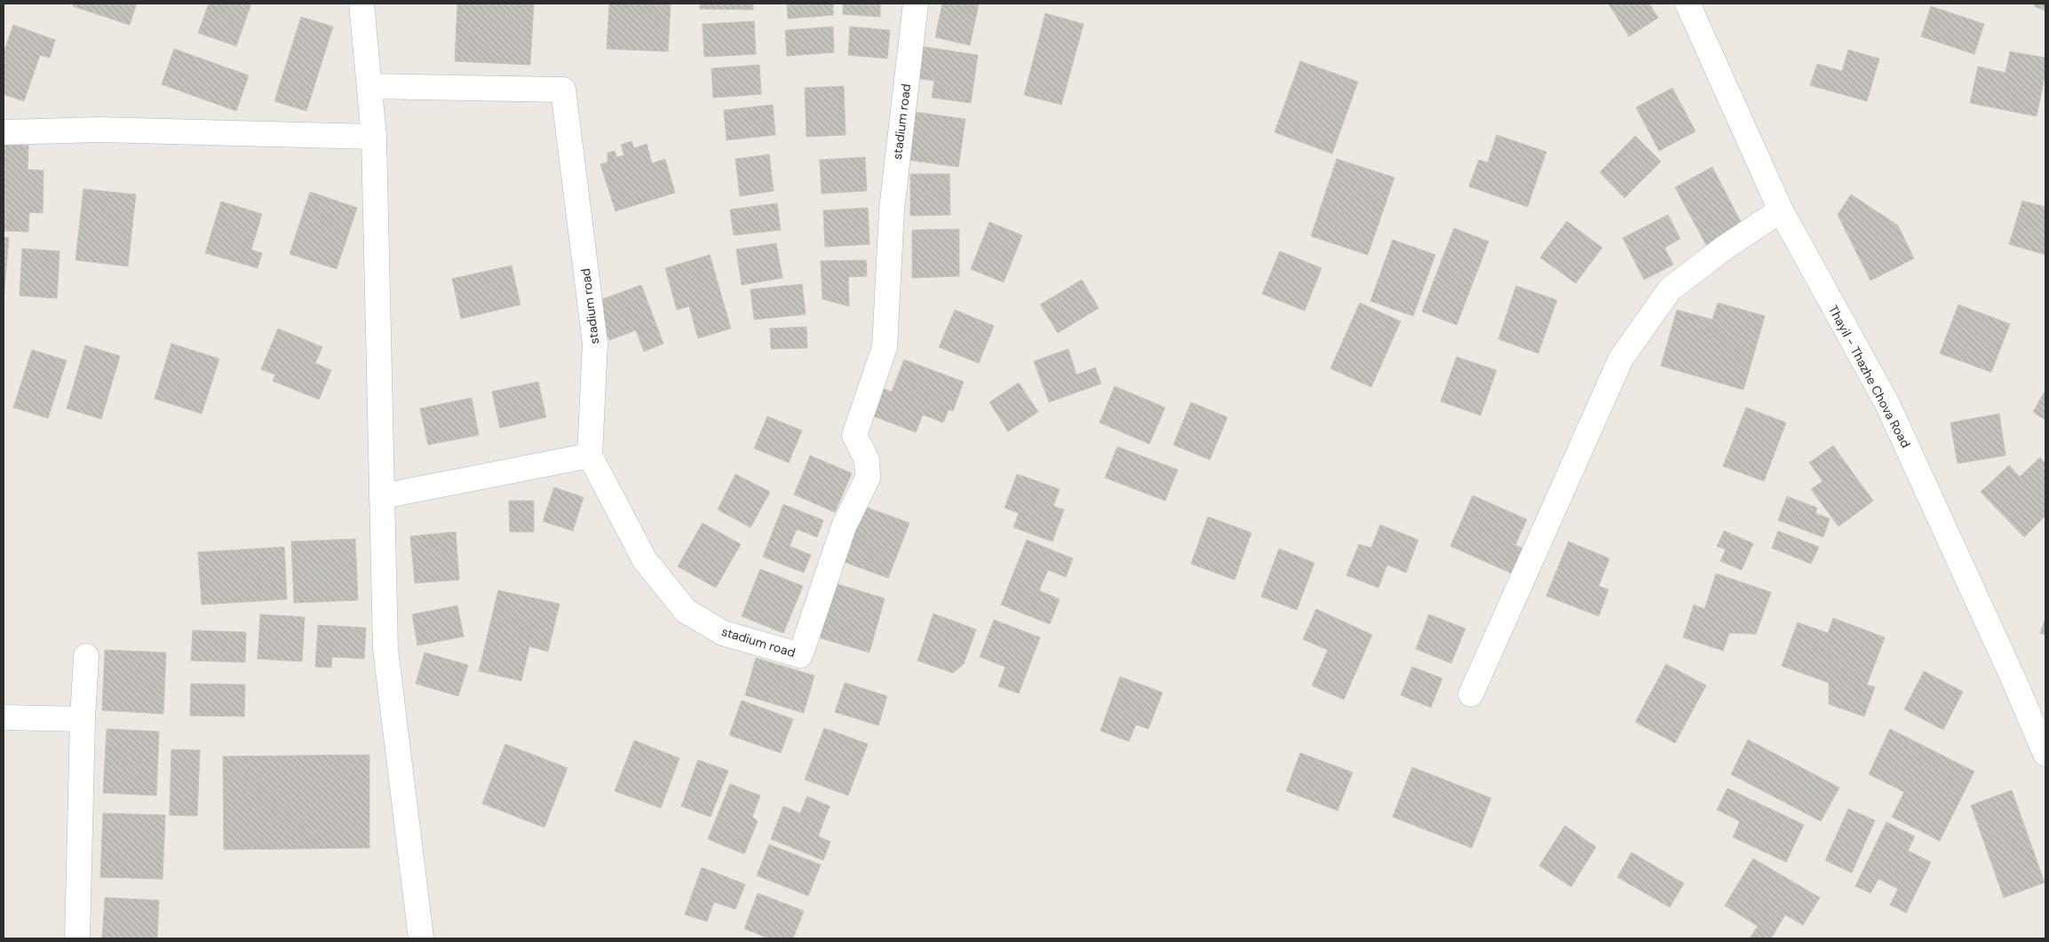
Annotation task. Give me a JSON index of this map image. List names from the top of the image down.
{
  "streets": {
    "street": ["stadium road", "Thayil - Thazhe Chova Road"]
  }
}
